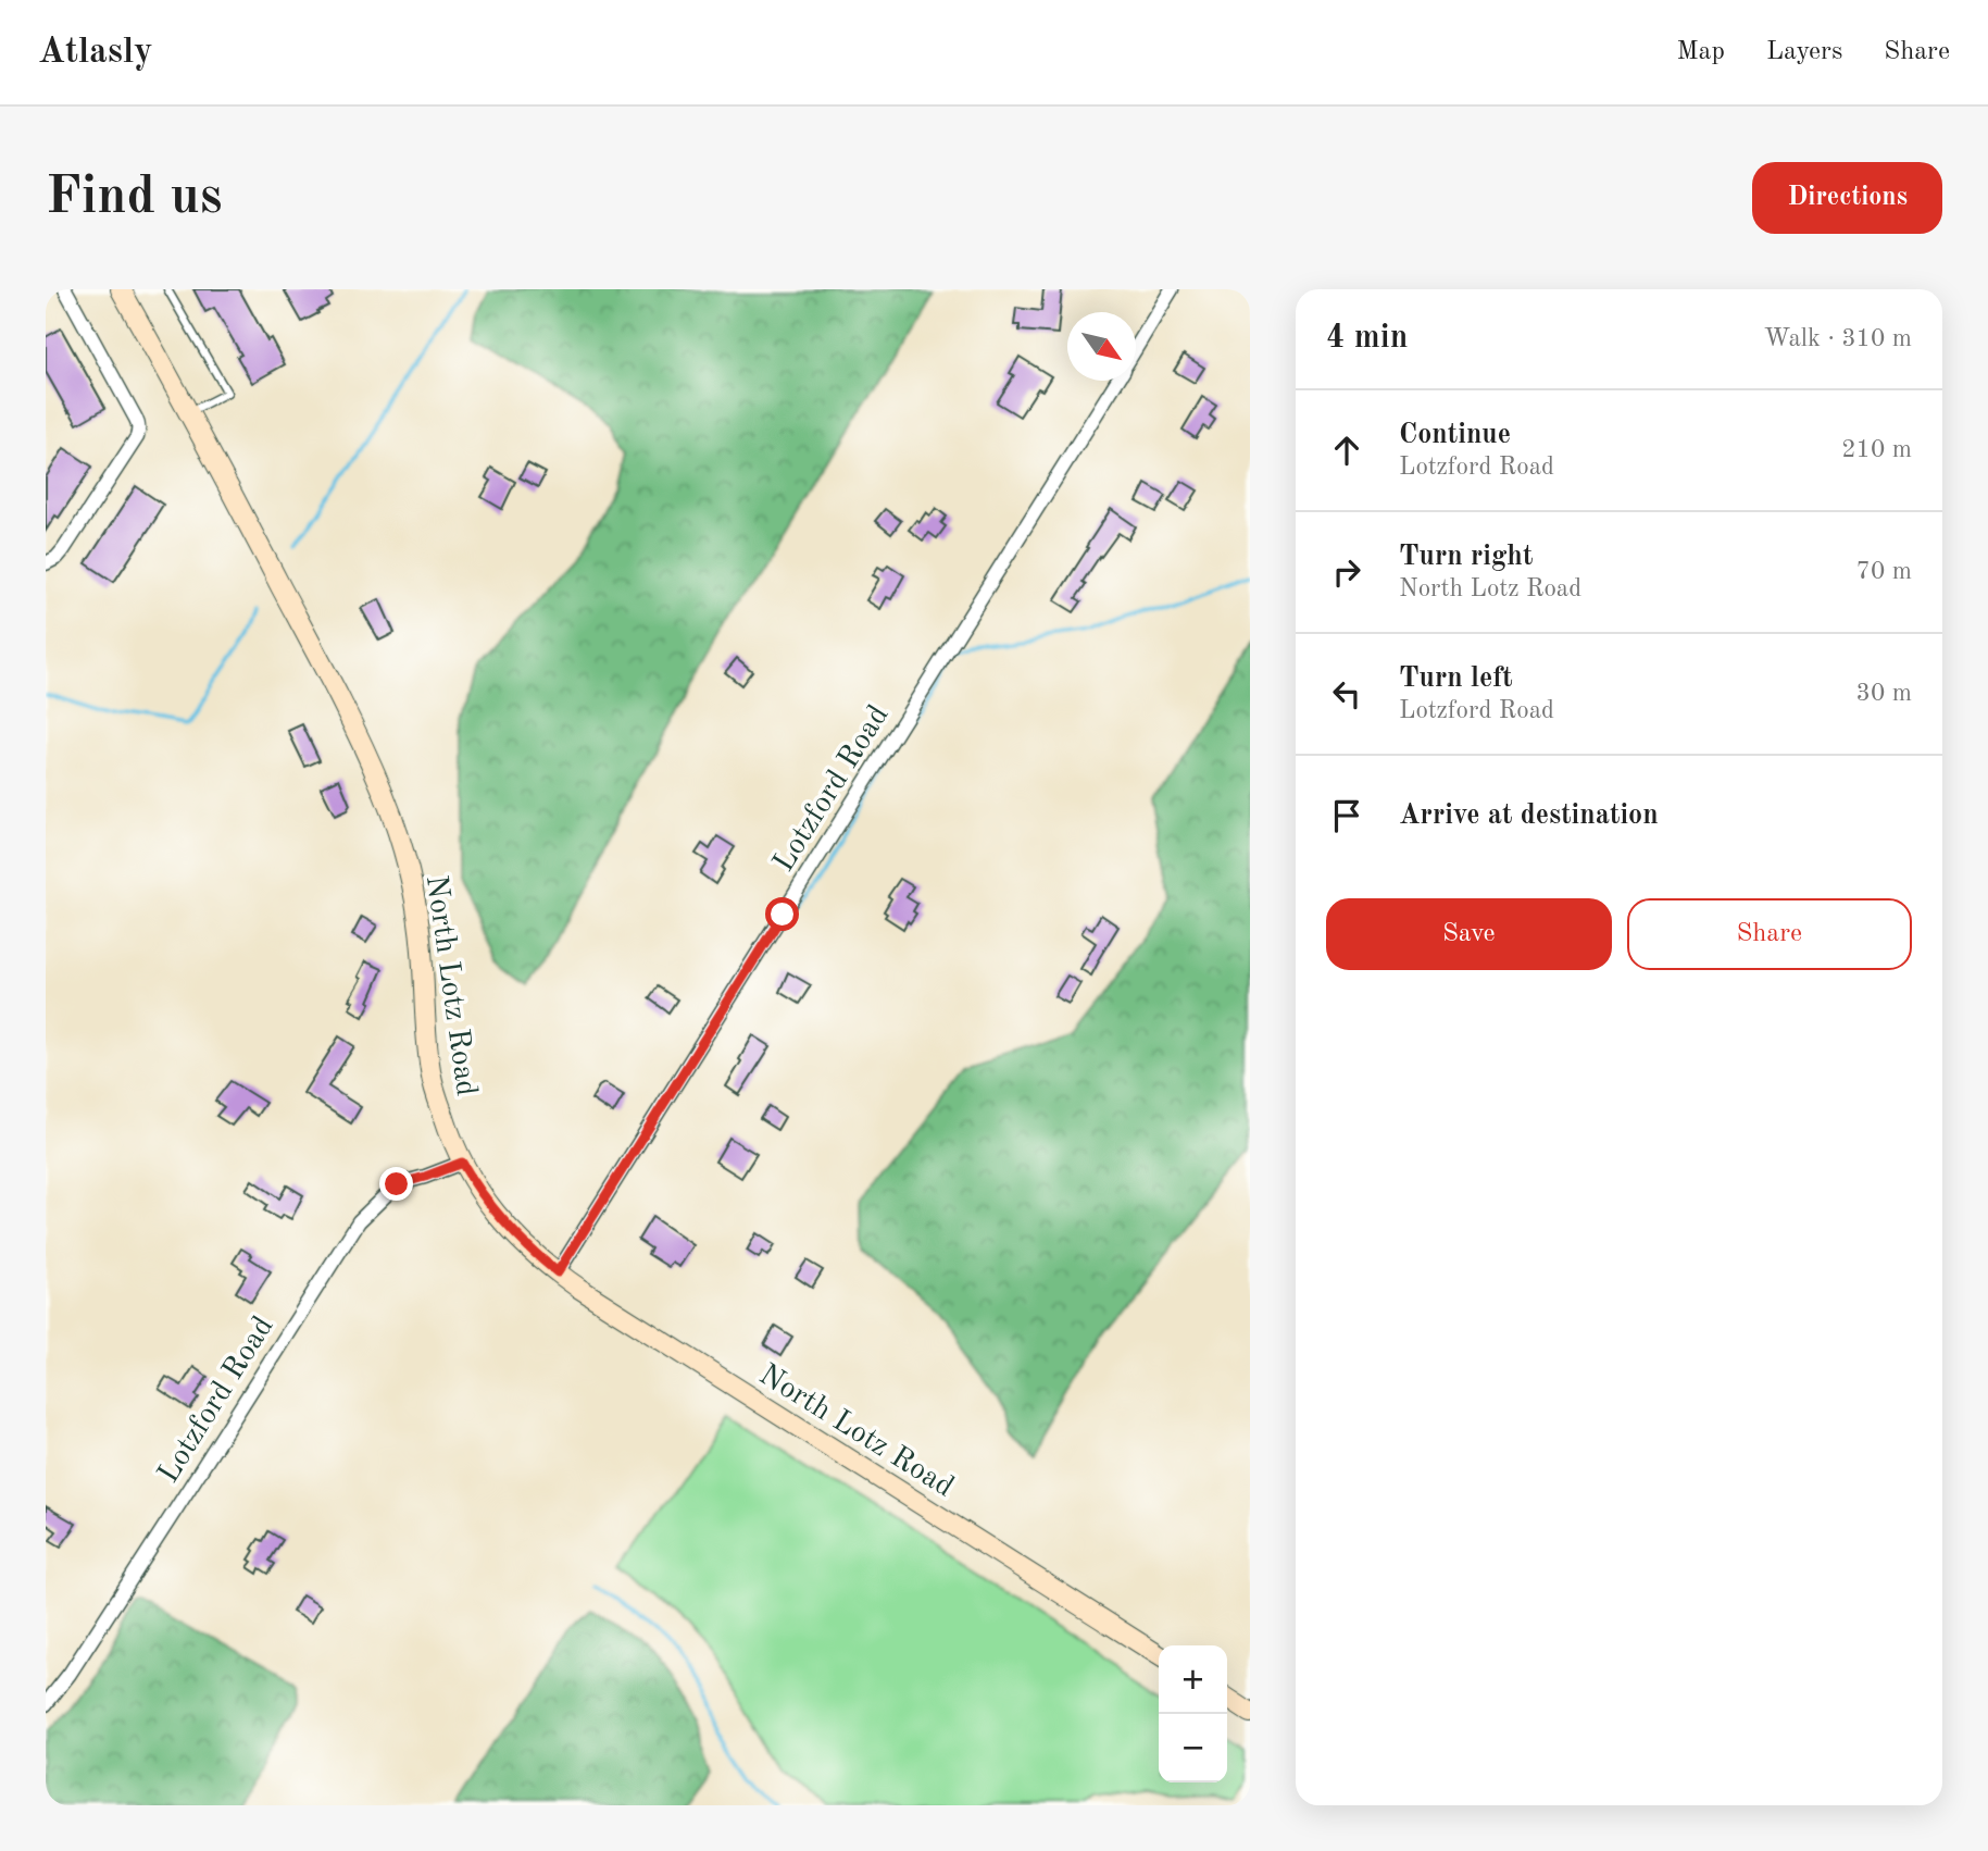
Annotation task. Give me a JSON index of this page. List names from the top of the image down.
{
  "streets": {
    "street": ["Lotzford Road", "North Lotz Road"]
  },
  "crossings": [
    ["Lotzford Road", "North Lotz Road"]
  ],
  "north": "bottom right",
  "page": {
    "header": "Atlasly",
    "nav": ["Map", "Layers", "Share"],
    "buttons": [
      "Directions",
      ["Save", "Share"]
    ],
    "title": "Find us",
    "heading": ["4 min", "Walk · 310 m"],
    "list": [
      ["Continue", "Lotzford Road", "210 m"],
      ["Turn right", "North Lotz Road", "70 m"],
      ["Turn left", "Lotzford Road", "30 m"],
      "Arrive at destination"
    ],
    "map_buttons": ["+", "−"]
  }
}
